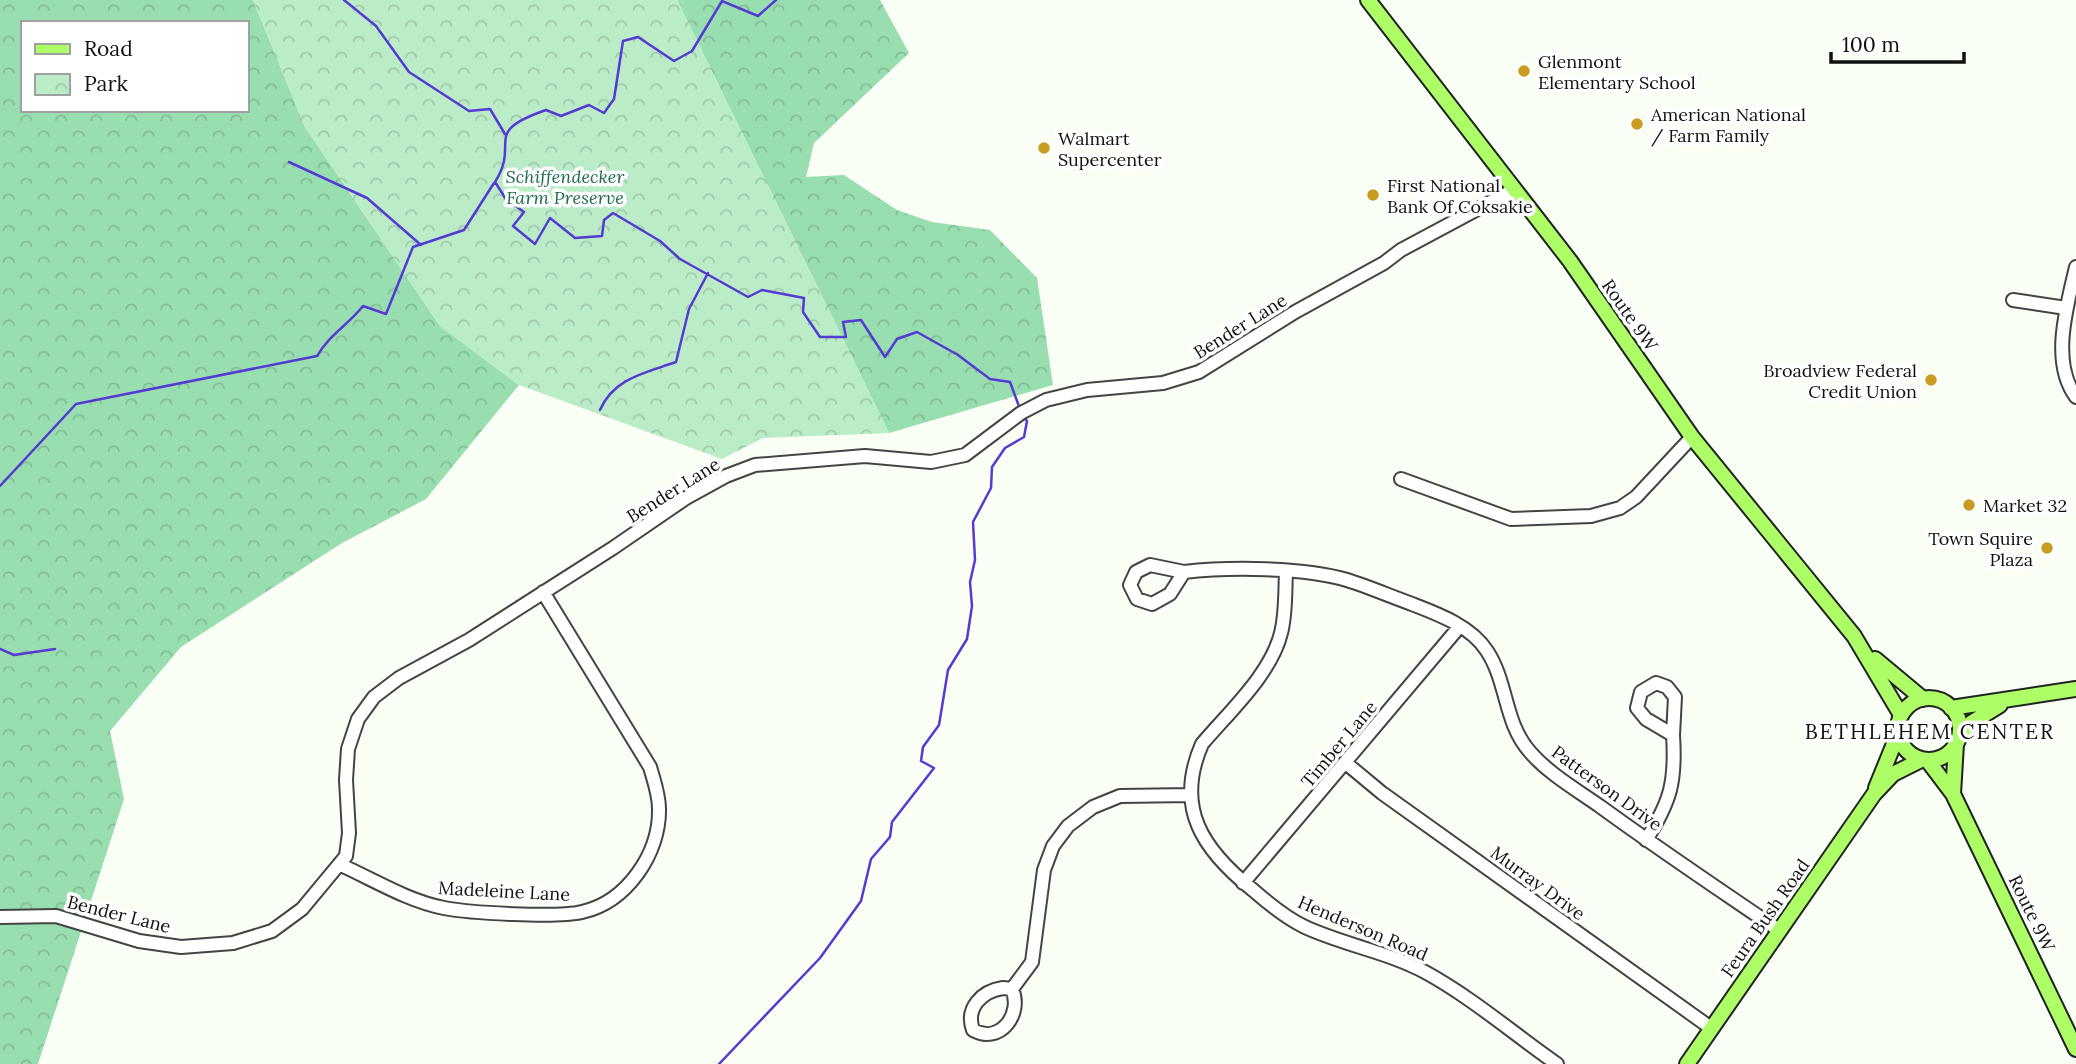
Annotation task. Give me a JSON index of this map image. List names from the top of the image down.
{
  "streets": {
    "main road": ["Route 9W", "Feura Bush Road"],
    "street": [
      "Bender Lane",
      "Timber Lane",
      "Patterson Drive",
      "Murray Drive",
      "Madeleine Lane",
      "Henderson Road"
    ]
  },
  "crossings": [
    ["Route 9W", "Bender Lane"],
    ["Route 9W", "Feura Bush Road"],
    ["Bender Lane", "Madeleine Lane"],
    ["Timber Lane", "Patterson Drive"],
    ["Timber Lane", "Murray Drive"],
    ["Timber Lane", "Henderson Road"],
    ["Patterson Drive", "Feura Bush Road"],
    ["Patterson Drive", "Henderson Road"],
    ["Murray Drive", "Feura Bush Road"]
  ],
  "districts": ["BETHLEHEM CENTER"],
  "parks": ["Schiffendecker Farm Preserve"],
  "places": [
    "Glenmont Elementary School",
    "American National / Farm Family",
    "Walmart Supercenter",
    "First National Bank Of Coksakie",
    "Broadview Federal Credit Union",
    "Market 32",
    "Town Squire Plaza"
  ],
  "legend": ["Road", "Park"],
  "scale_bar": "100 m"
}
